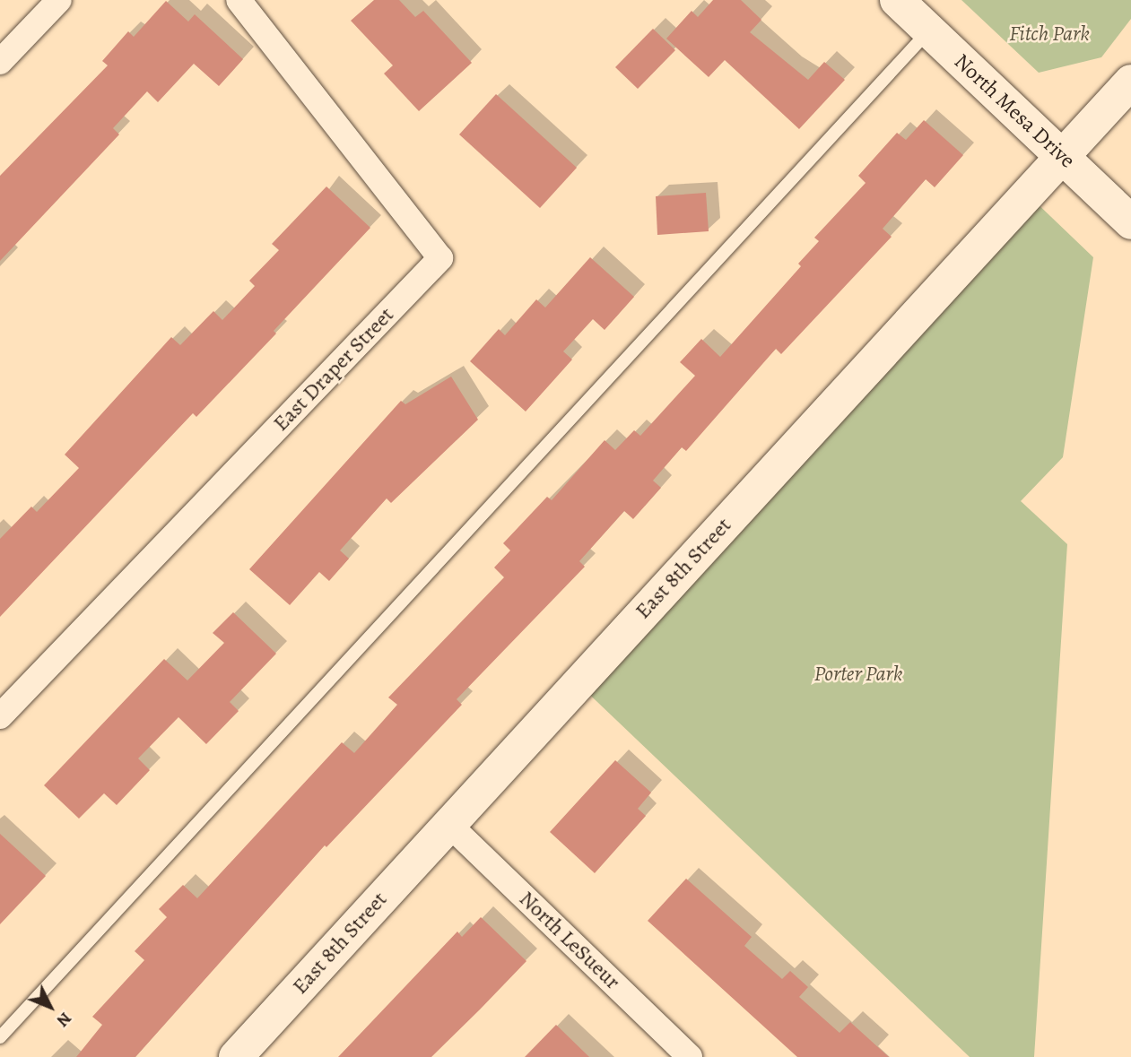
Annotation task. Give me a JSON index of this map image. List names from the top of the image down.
{
  "streets": {
    "street": [
      "North Mesa Drive",
      "East Draper Street",
      "East 8th Street",
      "North LeSueur"
    ]
  },
  "crossings": [
    ["North Mesa Drive", "East 8th Street"],
    ["East 8th Street", "North LeSueur"]
  ],
  "parks": ["Fitch Park", "Porter Park"],
  "north": "bottom right"
}
